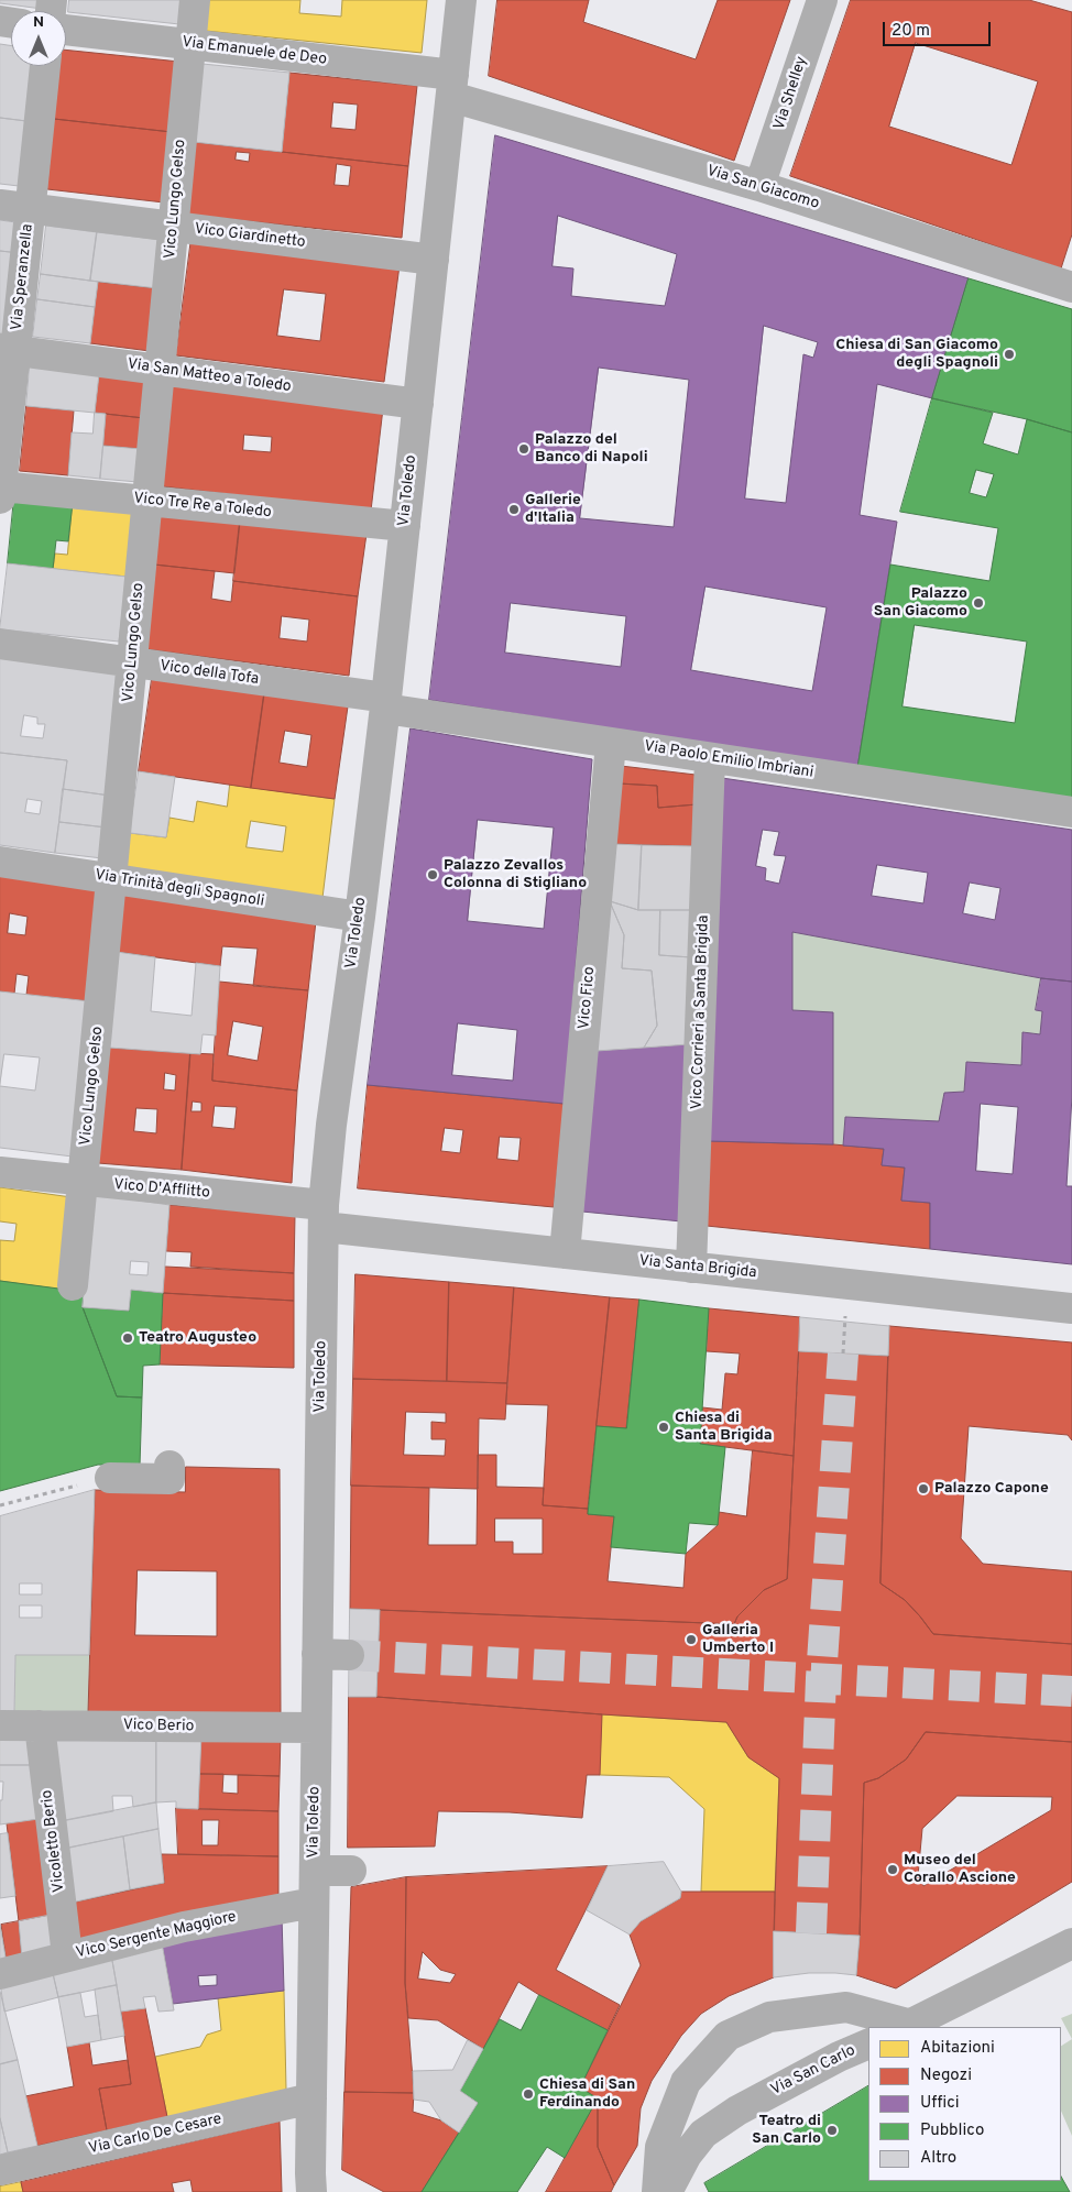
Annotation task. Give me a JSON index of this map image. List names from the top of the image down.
{
  "streets": {
    "street": [
      "Via Emanuele de Deo",
      "Via Shelley",
      "Via San Giacomo",
      "Vico Lungo Gelso",
      "Vico Giardinetto",
      "Via Speranzella",
      "Via San Matteo a Toledo",
      "Via Toledo",
      "Vico Tre Re a Toledo",
      "Vico della Tofa",
      "Via Paolo Emilio Imbriani",
      "Via Trinità degli Spagnoli",
      "Vico Fico",
      "Vico Corrieri a Santa Brigida",
      "Vico D'Afflitto",
      "Via Santa Brigida",
      "Vico Berio",
      "Vicoletto Berio",
      "Vico Sergente Maggiore",
      "Via San Carlo",
      "Via Carlo De Cesare"
    ]
  },
  "crossings": [
    ["Via Emanuele de Deo", "Via San Giacomo"],
    ["Via Emanuele de Deo", "Vico Lungo Gelso"],
    ["Via Emanuele de Deo", "Via Toledo"],
    ["Via Shelley", "Via San Giacomo"],
    ["Via San Giacomo", "Via Toledo"],
    ["Vico Lungo Gelso", "Vico Giardinetto"],
    ["Vico Lungo Gelso", "Via San Matteo a Toledo"],
    ["Vico Lungo Gelso", "Vico Tre Re a Toledo"],
    ["Vico Lungo Gelso", "Vico della Tofa"],
    ["Vico Lungo Gelso", "Via Trinità degli Spagnoli"],
    ["Vico Lungo Gelso", "Vico D'Afflitto"],
    ["Vico Giardinetto", "Via Speranzella"],
    ["Vico Giardinetto", "Via Toledo"],
    ["Via Speranzella", "Via San Matteo a Toledo"],
    ["Via Speranzella", "Vico Tre Re a Toledo"],
    ["Via San Matteo a Toledo", "Via Toledo"],
    ["Via Toledo", "Vico Tre Re a Toledo"],
    ["Via Toledo", "Vico della Tofa"],
    ["Via Toledo", "Via Paolo Emilio Imbriani"],
    ["Via Toledo", "Via Trinità degli Spagnoli"],
    ["Via Toledo", "Vico D'Afflitto"],
    ["Via Toledo", "Via Santa Brigida"],
    ["Via Toledo", "Vico Berio"],
    ["Via Toledo", "Vico Sergente Maggiore"],
    ["Via Toledo", "Via Carlo De Cesare"],
    ["Vico della Tofa", "Via Paolo Emilio Imbriani"],
    ["Via Paolo Emilio Imbriani", "Vico Fico"],
    ["Via Paolo Emilio Imbriani", "Vico Corrieri a Santa Brigida"],
    ["Vico Fico", "Via Santa Brigida"],
    ["Vico Corrieri a Santa Brigida", "Via Santa Brigida"],
    ["Vico D'Afflitto", "Via Santa Brigida"],
    ["Vico Berio", "Vicoletto Berio"],
    ["Vicoletto Berio", "Vico Sergente Maggiore"]
  ],
  "places": [
    "Chiesa di San Giacomo degli Spagnoli",
    "Palazzo del Banco di Napoli",
    "Gallerie d'Italia",
    "Palazzo San Giacomo",
    "Palazzo Zevallos Colonna di Stigliano",
    "Teatro Augusteo",
    "Chiesa di Santa Brigida",
    "Palazzo Capone",
    "Galleria Umberto I",
    "Museo del Corallo Ascione",
    "Chiesa di San Ferdinando",
    "Teatro di San Carlo"
  ],
  "legend": [
    "Abitazioni",
    "Negozi",
    "Uffici",
    "Pubblico",
    "Altro"
  ],
  "scale_bar": "20 m",
  "north": "top"
}
